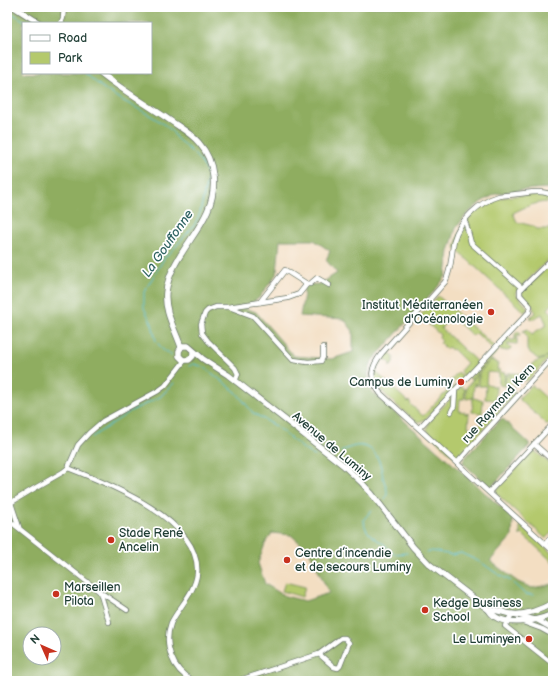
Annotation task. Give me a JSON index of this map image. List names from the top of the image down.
{
  "streets": {
    "street": ["rue Raymond Kern", "Avenue de Luminy"]
  },
  "water": ["La Gouffonne"],
  "places": [
    "Institut Méditerranéen d'Océanologie",
    "Campus de Luminy",
    "Stade René Ancelin",
    "Centre d’incendie et de secours Luminy",
    "Marseillen Pilota",
    "Kedge Business School",
    "Le Luminyen"
  ],
  "legend": ["Road", "Park"],
  "north": "top left"
}
